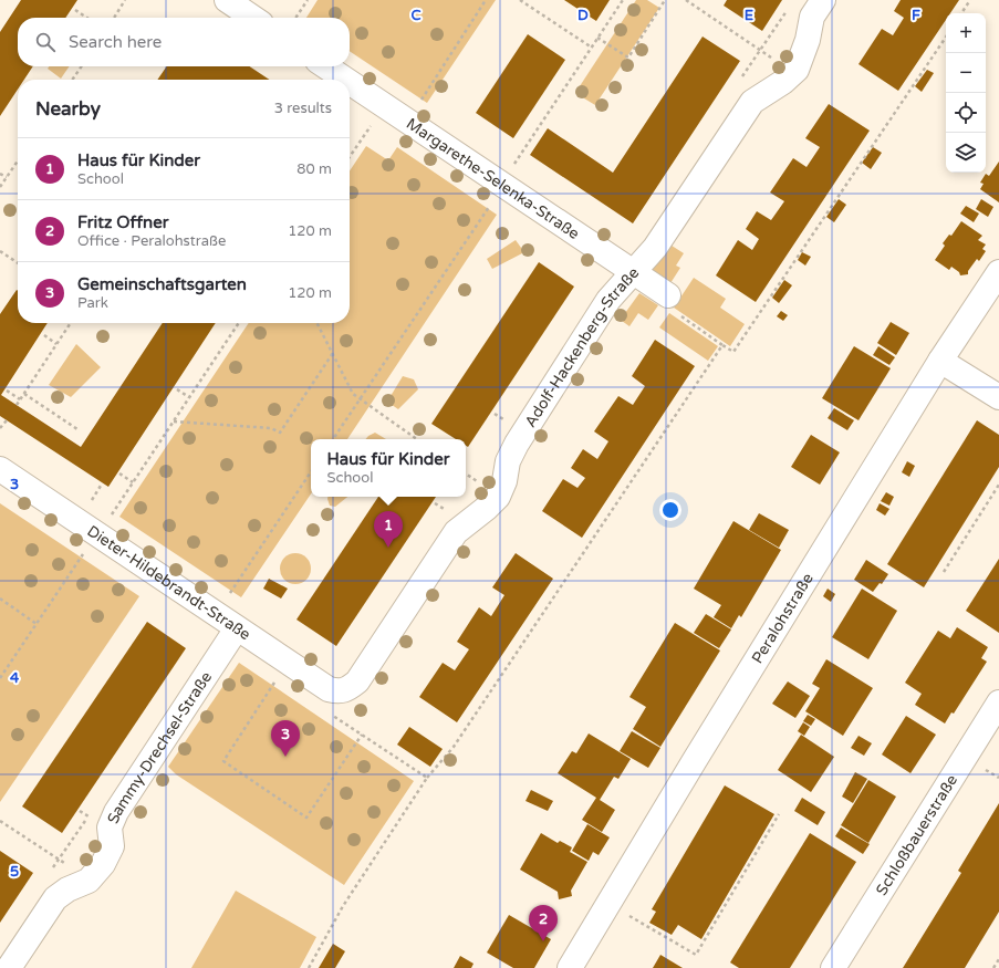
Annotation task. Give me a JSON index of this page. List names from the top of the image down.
{
  "streets": {
    "street": [
      "Margarethe-Selenka-Straße",
      "Adolf-Hackenberg-Straße",
      "Dieter-Hildebrandt-Straße",
      "Peralohstraße",
      "Sammy-Drechsel-Straße",
      "Schloßbauerstraße"
    ]
  },
  "crossings": [
    ["Margarethe-Selenka-Straße", "Adolf-Hackenberg-Straße"],
    ["Adolf-Hackenberg-Straße", "Dieter-Hildebrandt-Straße"],
    ["Dieter-Hildebrandt-Straße", "Sammy-Drechsel-Straße"]
  ],
  "page": {
    "map_buttons": ["+", "−"],
    "search": "Search here",
    "heading": ["Nearby", "3 results"],
    "list": [
      {
        "mark": "1",
        "name": "Haus für Kinder",
        "note": "School",
        "value": "80 m"
      },
      {
        "mark": "2",
        "name": "Fritz Offner",
        "note": "Office · Peralohstraße",
        "value": "120 m"
      },
      {
        "mark": "3",
        "name": "Gemeinschaftsgarten",
        "note": "Park",
        "value": "120 m"
      }
    ],
    "popup": ["Haus für Kinder", "School"],
    "pins": ["1", "3", "2"]
  },
  "grid": {
    "columns": [
      "C",
      "D",
      "E",
      "F"
    ],
    "rows": ["3", "4", "5"]
  }
}
